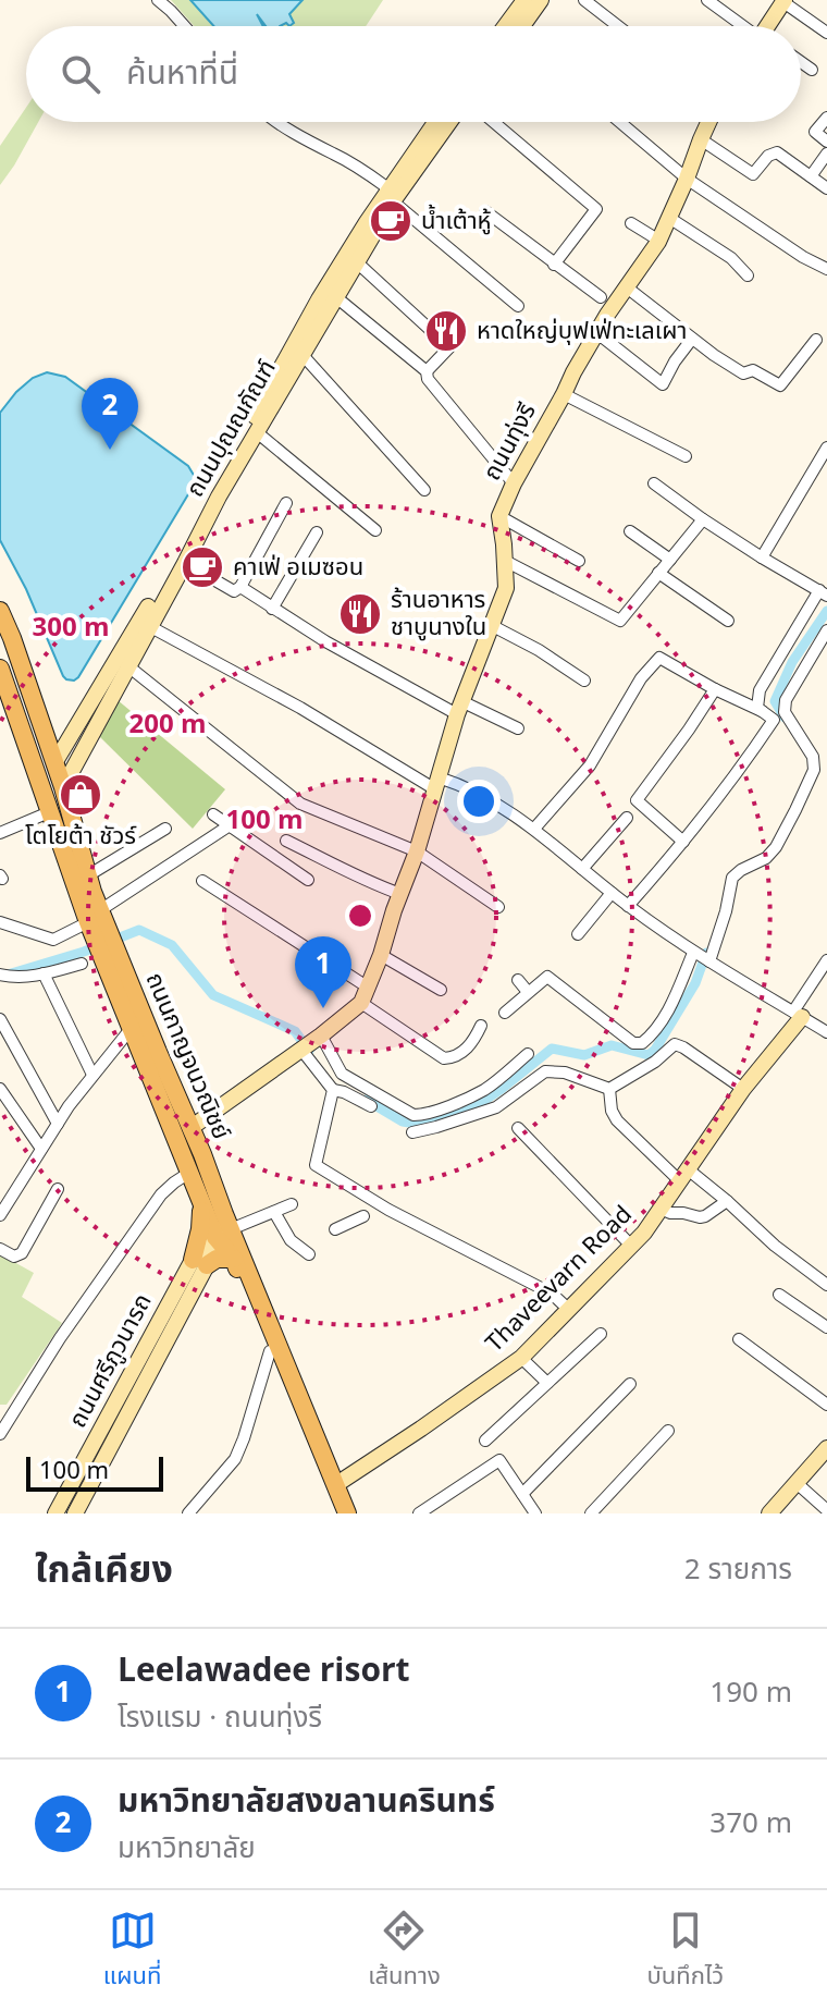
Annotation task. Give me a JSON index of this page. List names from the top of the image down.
{
  "streets": {
    "main road": ["ถนนกาญจนวณิชย์"],
    "street": [
      "ถนนปุณณกัณฑ์",
      "ถนนทุ่งรี",
      "Thaveevarn Road",
      "ถนนศรีภูวนารถ"
    ]
  },
  "crossings": [
    ["ถนนปุณณกัณฑ์", "ถนนกาญจนวณิชย์"],
    ["ถนนทุ่งรี", "ถนนกาญจนวณิชย์"],
    ["ถนนกาญจนวณิชย์", "Thaveevarn Road"],
    ["ถนนกาญจนวณิชย์", "ถนนศรีภูวนารถ"]
  ],
  "places": {
    "cafe": ["น้ำเต้าหู้", "คาเฟ่ อเมซอน"],
    "restaurant": ["หาดใหญ่บุฟเฟ่ทะเลเผา", "ร้านอาหาร ชาบูนางใน"],
    "shop": ["โตโยต้า ชัวร์"]
  },
  "scale_bar": "100 m",
  "page": {
    "search": "ค้นหาที่นี่",
    "pins": ["2", "1"],
    "scale": "100 m",
    "heading": ["ใกล้เคียง", "2 รายการ"],
    "list": [
      {
        "mark": "1",
        "name": "Leelawadee risort",
        "note": "โรงแรม · ถนนทุ่งรี",
        "value": "190 m"
      },
      {
        "mark": "2",
        "name": "มหาวิทยาลัยสงขลานครินทร์",
        "note": "มหาวิทยาลัย",
        "value": "370 m"
      }
    ],
    "nav": ["แผนที่", "เส้นทาง", "บันทึกไว้"]
  },
  "rings": ["300 m", "200 m", "100 m"]
}
